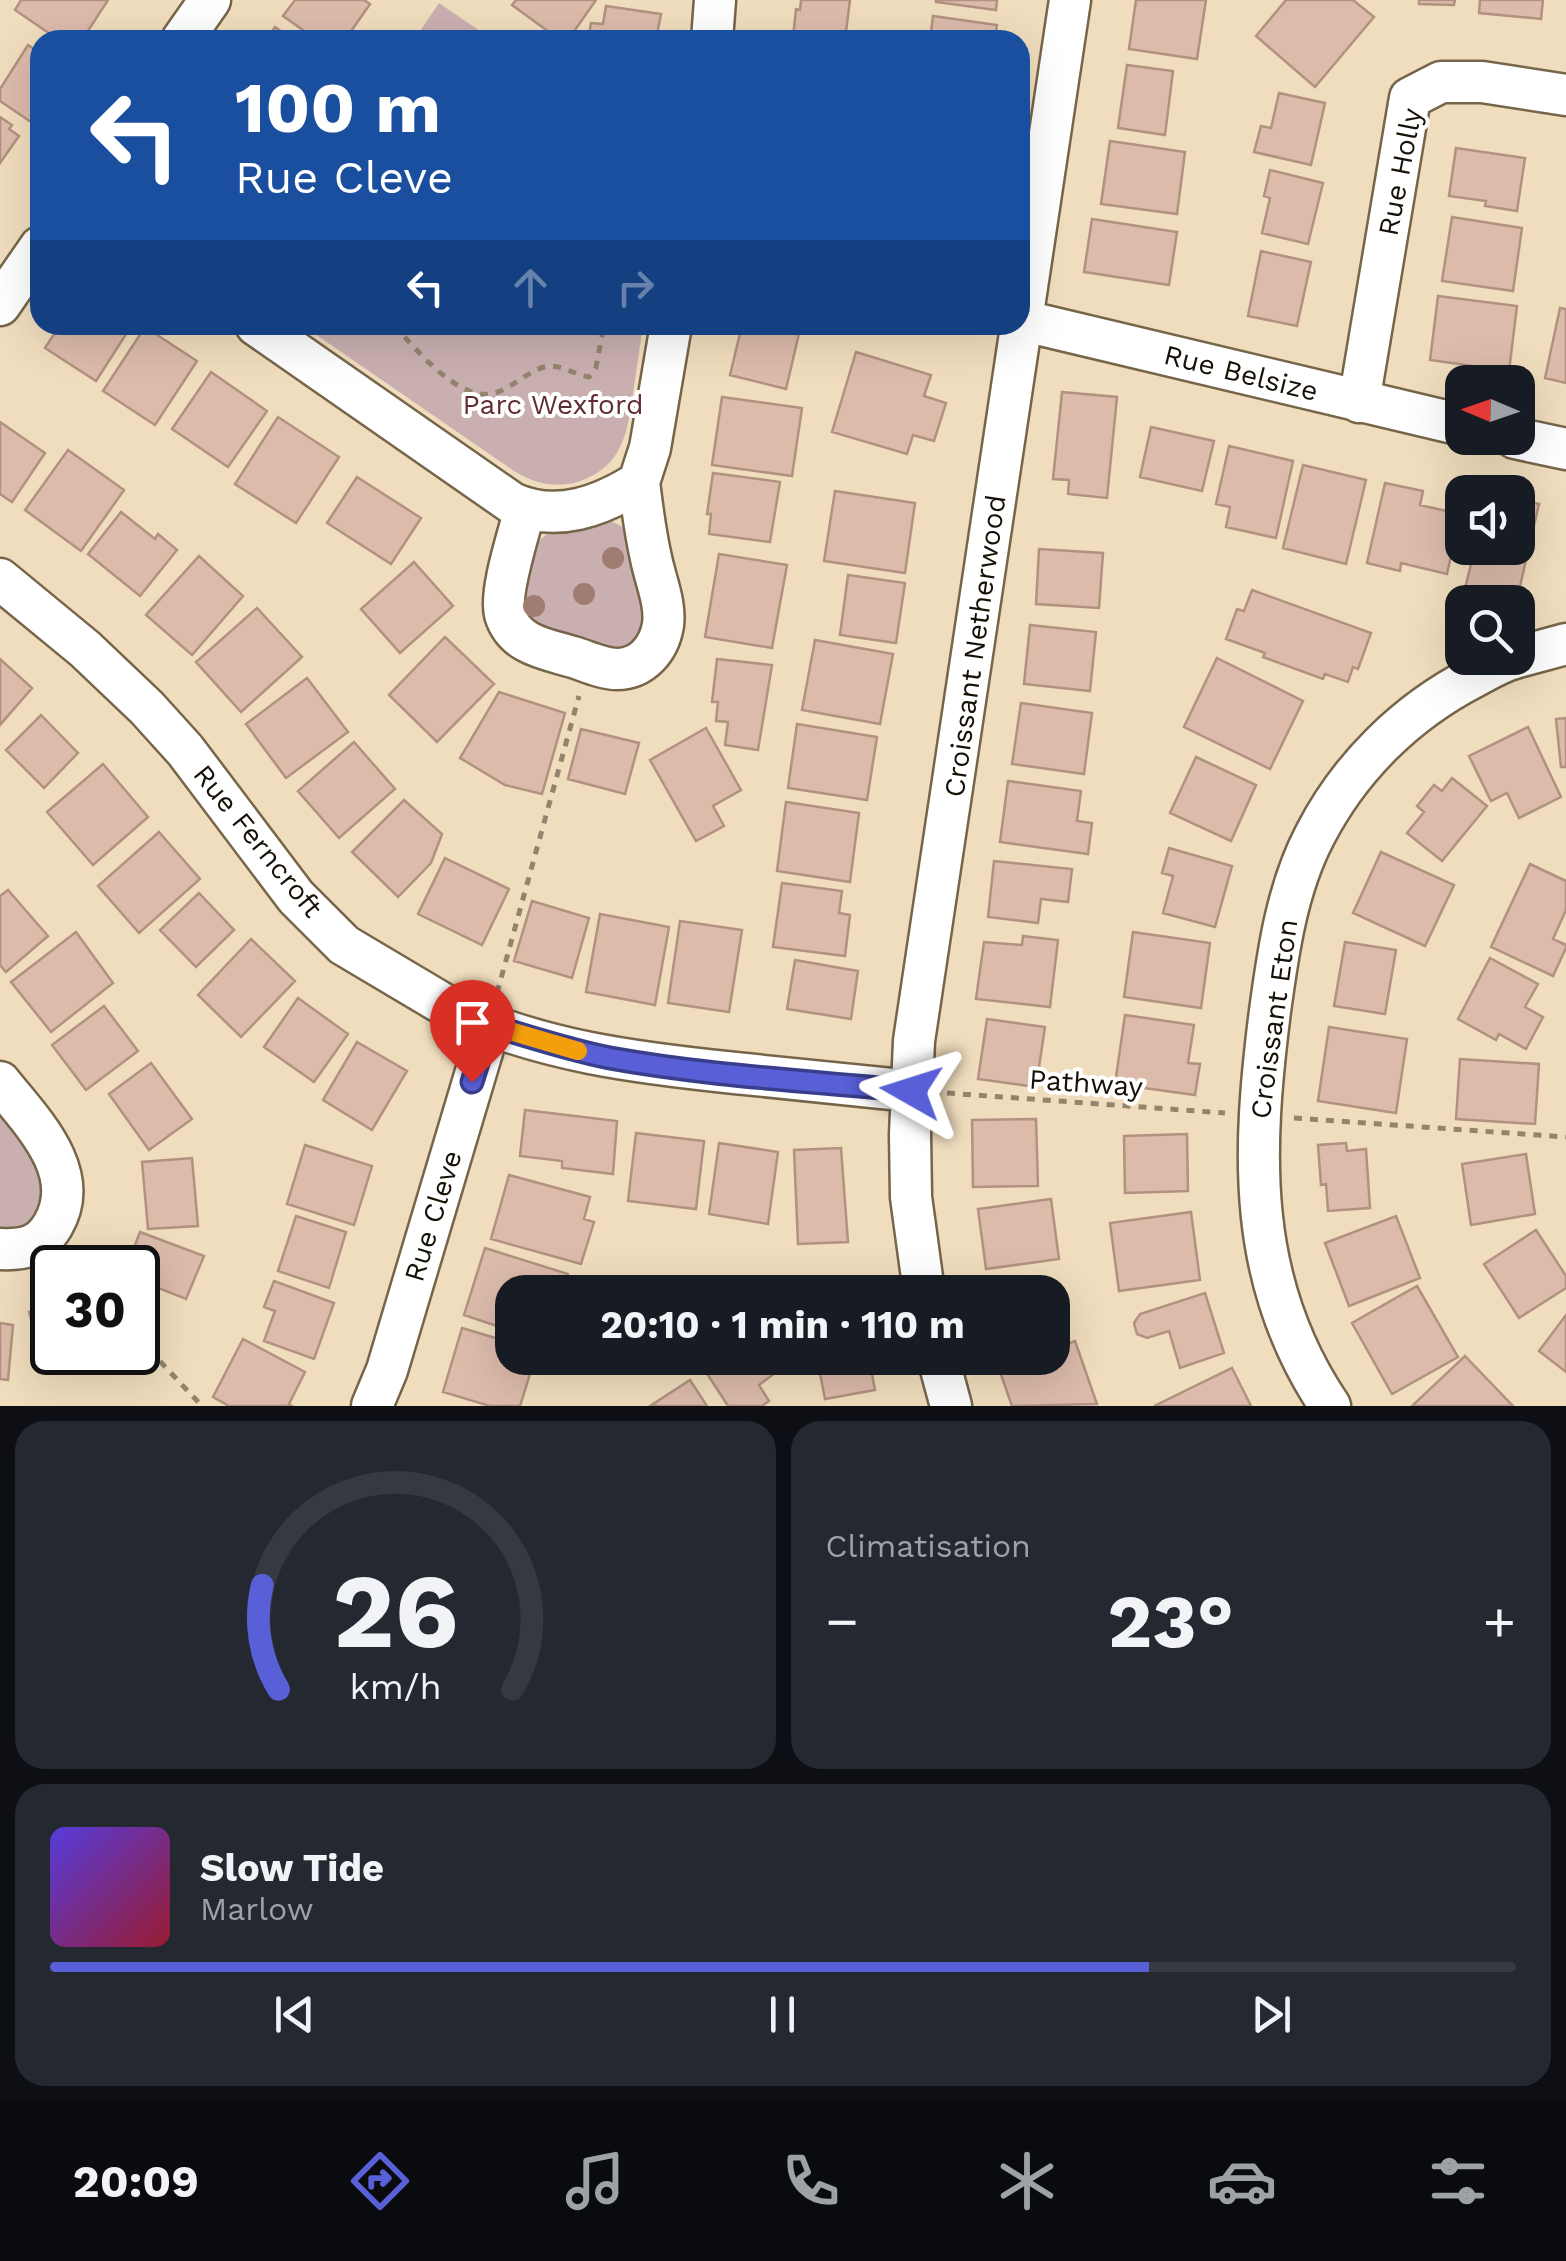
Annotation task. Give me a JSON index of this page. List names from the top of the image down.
{
  "streets": {
    "street": [
      "Rue Holly",
      "Rue Belsize",
      "Croissant Netherwood",
      "Rue Ferncroft",
      "Croissant Eton",
      "Rue Cleve"
    ],
    "path": ["Pathway"]
  },
  "crossings": [
    ["Rue Holly", "Rue Belsize"],
    ["Croissant Netherwood", "Rue Ferncroft"],
    ["Croissant Netherwood", "Pathway"],
    ["Rue Ferncroft", "Pathway"],
    ["Rue Ferncroft", "Rue Cleve"]
  ],
  "parks": ["Parc Wexford"],
  "north": "left",
  "page": {
    "turn": ["100 m", "Rue Cleve"],
    "limit": "30",
    "trip": "20:10 · 1 min · 110 m",
    "tile": "Climatisation",
    "heat": ["−", "23°", "+"],
    "song": ["Slow Tide", "Marlow"],
    "tabs": "20:09",
    "gauge": ["26", "km/h"]
  }
}
